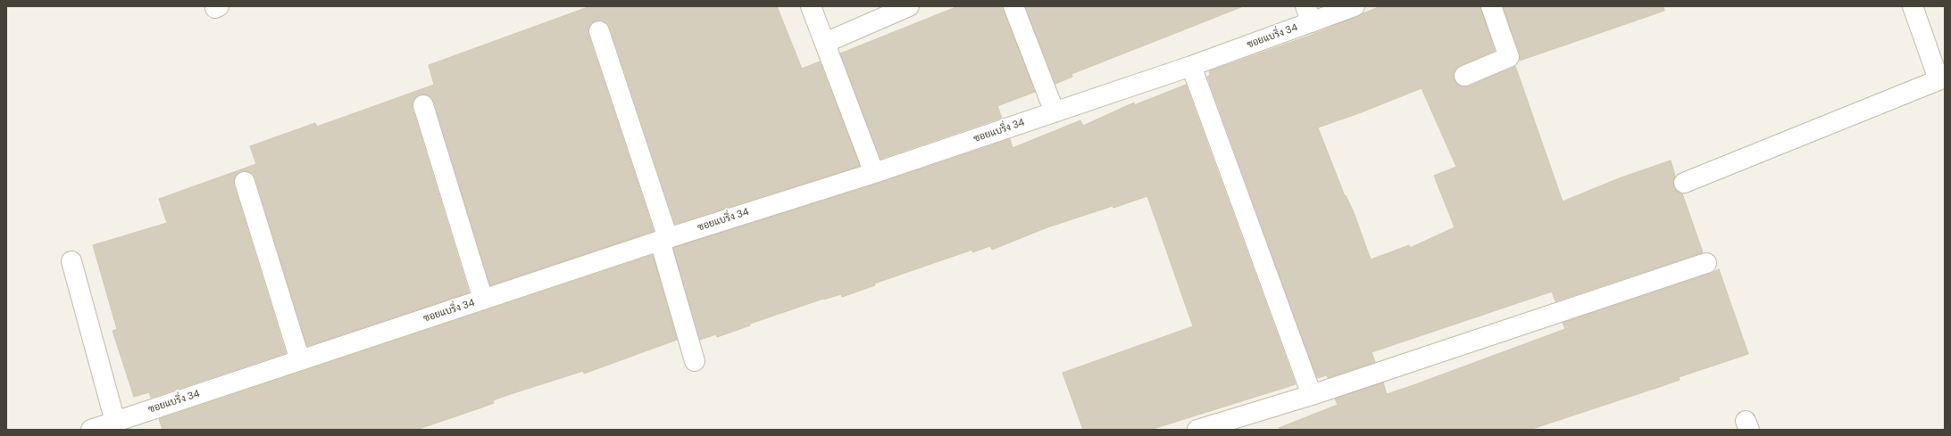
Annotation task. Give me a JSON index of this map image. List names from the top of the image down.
{
  "streets": {
    "street": ["ซอยแบริ่ง 34"]
  }
}
